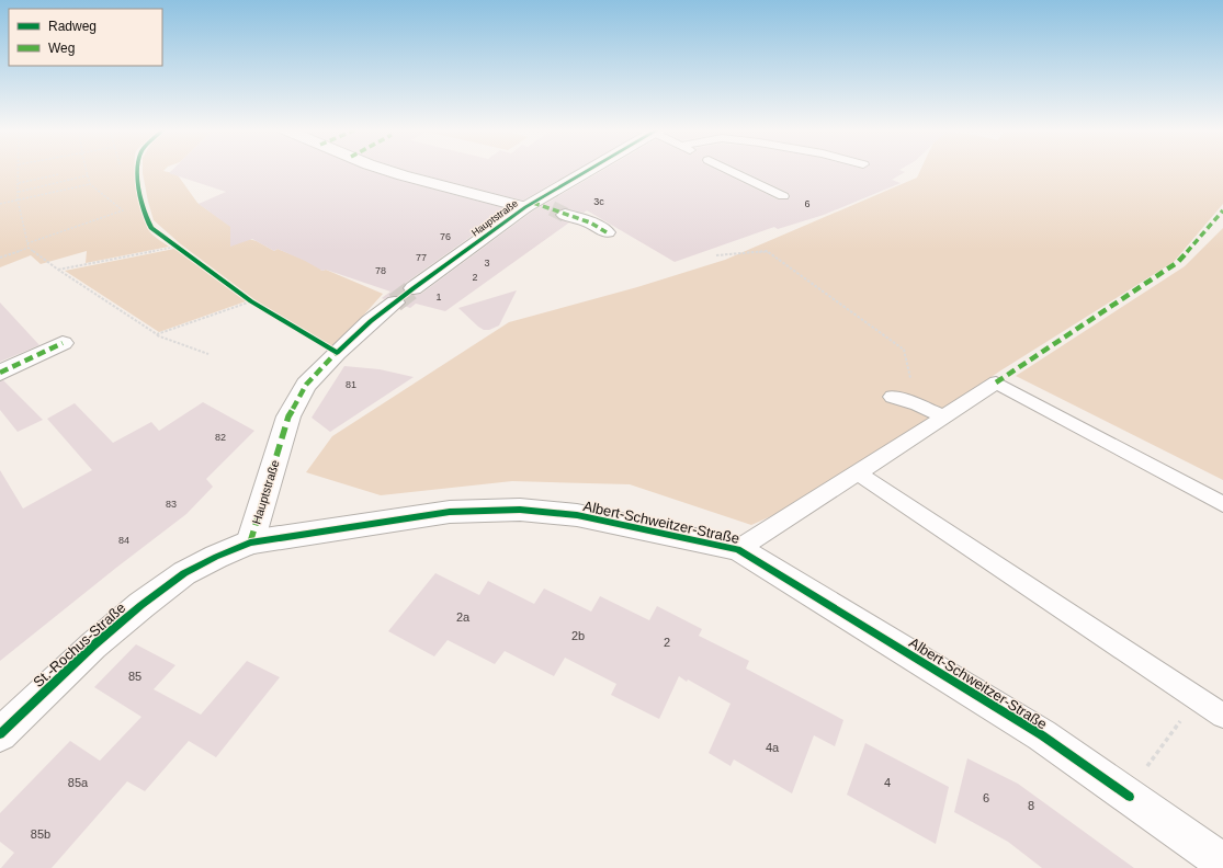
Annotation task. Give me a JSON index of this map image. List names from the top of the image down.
{
  "streets": {
    "street": ["Hauptstraße", "Albert-Schweitzer-Straße", "St.-Rochus-Straße"]
  },
  "crossings": [
    ["Hauptstraße", "Albert-Schweitzer-Straße"],
    ["Hauptstraße", "St.-Rochus-Straße"],
    ["Albert-Schweitzer-Straße", "St.-Rochus-Straße"]
  ],
  "house_numbers": [
    "3c",
    "6",
    "76",
    "77",
    "3",
    "78",
    "2",
    "1",
    "81",
    "82",
    "83",
    "84",
    "2a",
    "2b",
    "2",
    "85",
    "4a",
    "85a",
    "4",
    "6",
    "8",
    "85b"
  ],
  "legend": ["Radweg", "Weg"]
}
